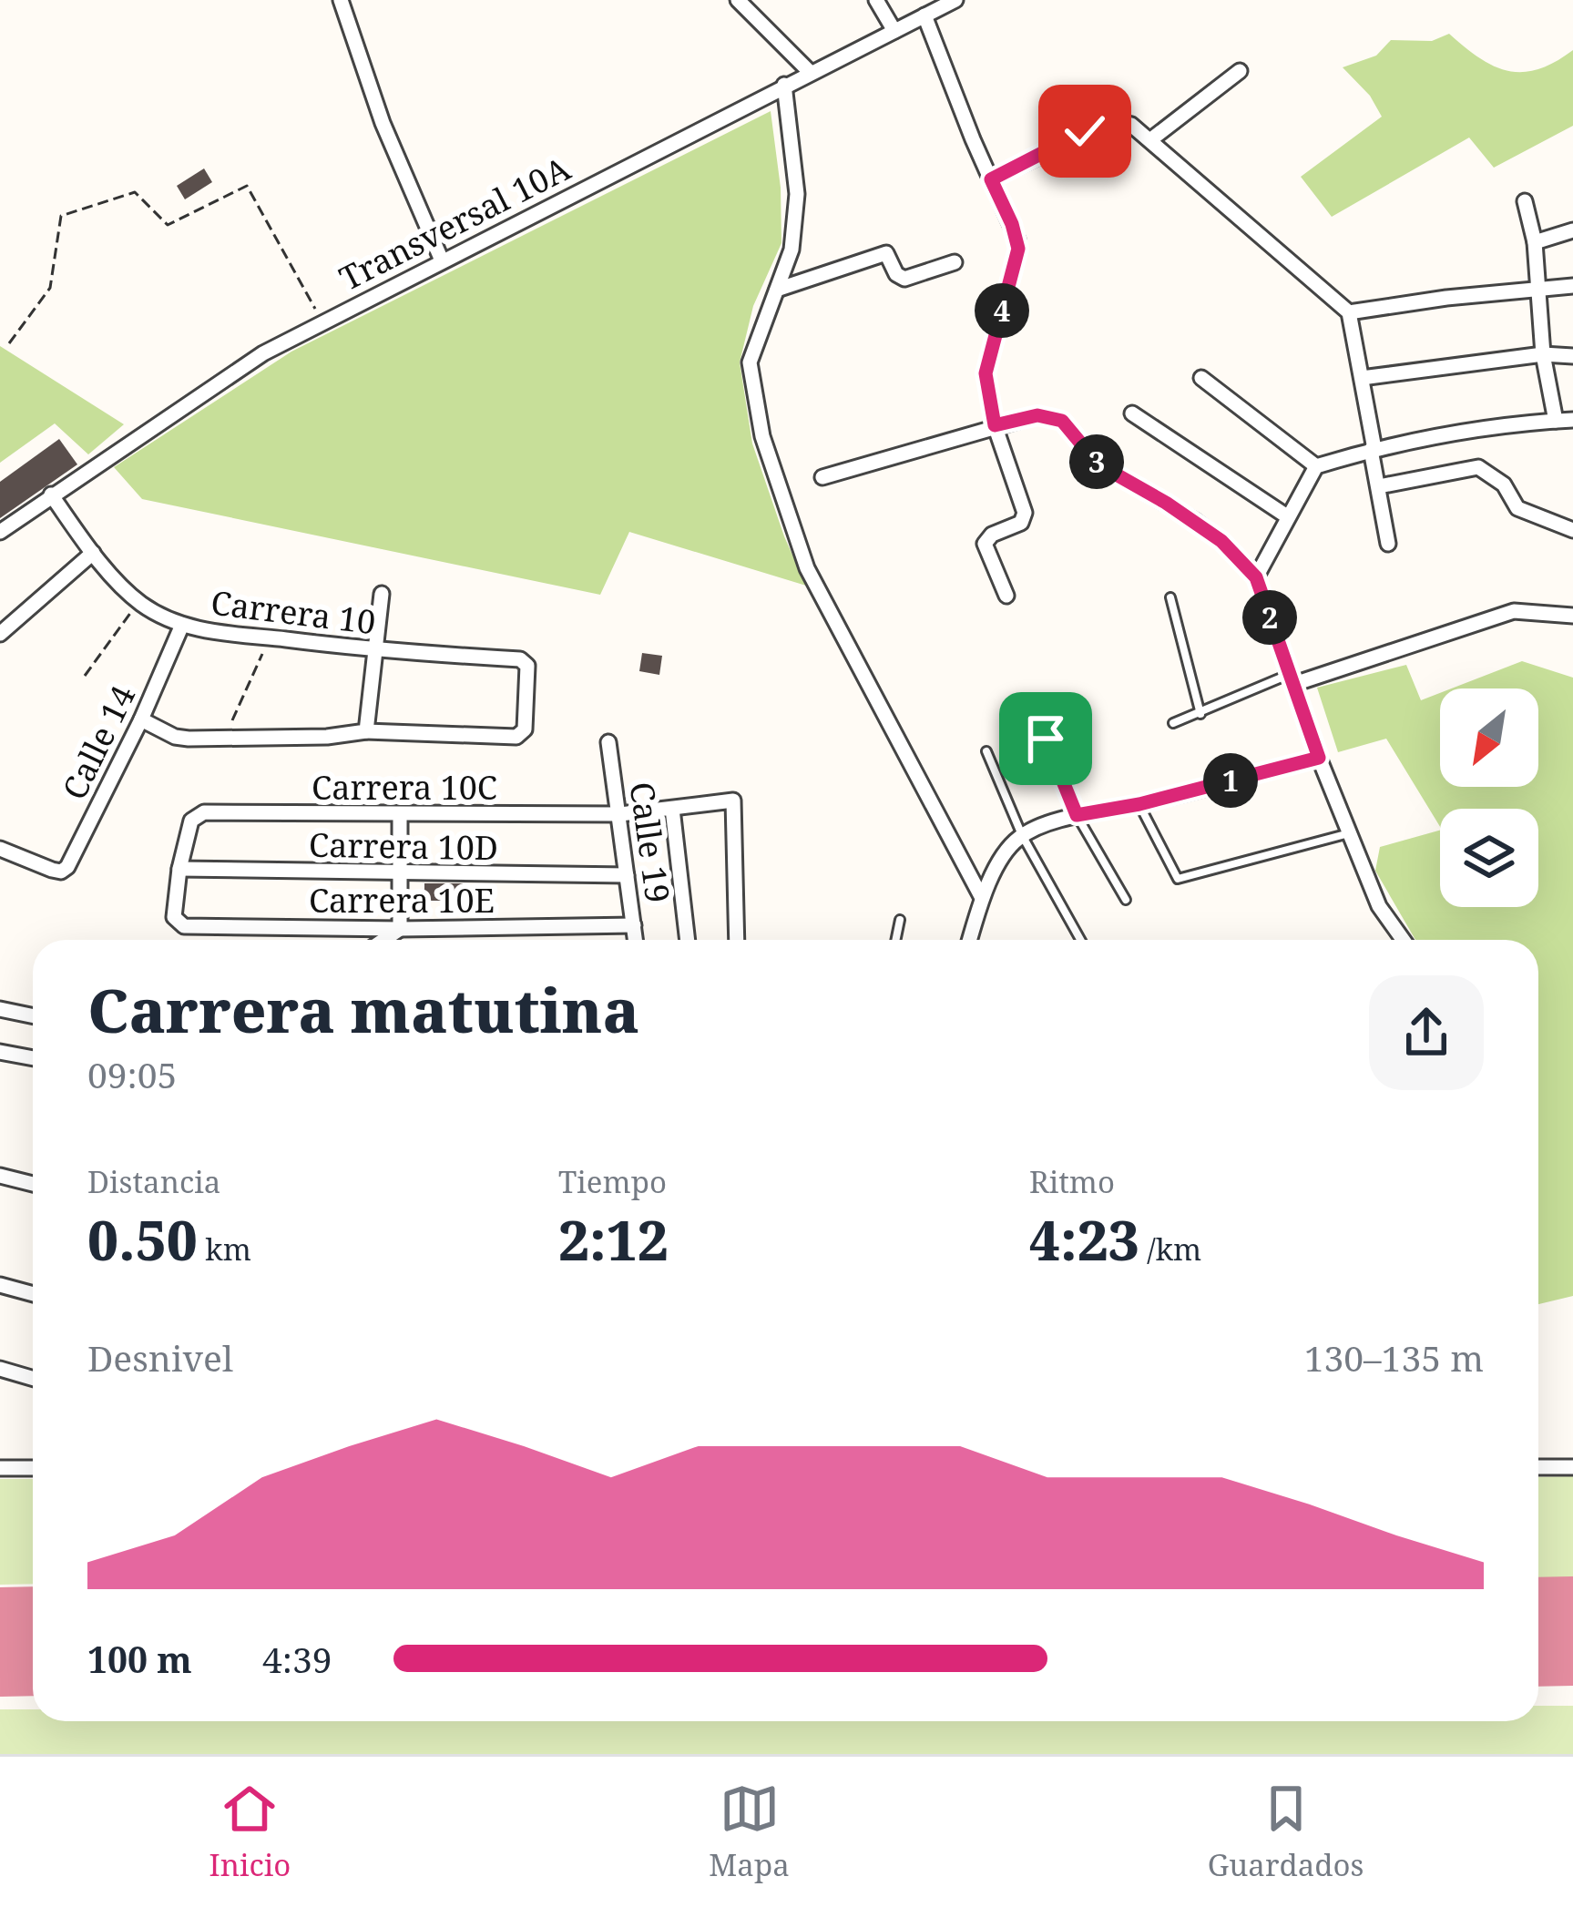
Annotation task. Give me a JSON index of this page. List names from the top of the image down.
{
  "streets": {
    "street": [
      "Transversal 10A",
      "Carrera 10",
      "Calle 14",
      "Carrera 10C",
      "Calle 19",
      "Carrera 10D",
      "Carrera 10E"
    ]
  },
  "crossings": [
    ["Transversal 10A", "Carrera 10"],
    ["Carrera 10", "Calle 14"],
    ["Carrera 10C", "Calle 19"],
    ["Carrera 10C", "Carrera 10D"],
    ["Carrera 10C", "Carrera 10E"],
    ["Calle 19", "Carrera 10D"],
    ["Calle 19", "Carrera 10E"],
    ["Carrera 10D", "Carrera 10E"]
  ],
  "north": "bottom left",
  "page": {
    "pins": [
      "4",
      "3",
      "2",
      "1"
    ],
    "heading": ["Carrera matutina", "09:05"],
    "stats": [
      ["Distancia", "0.50 km"],
      ["Tiempo", "2:12"],
      ["Ritmo", "4:23 /km"]
    ],
    "chart": ["Desnivel", "130–135 m"],
    "list": [
      {
        "name": "100 m",
        "note": "4:39"
      }
    ],
    "tabs": ["Inicio", "Mapa", "Guardados"]
  }
}
